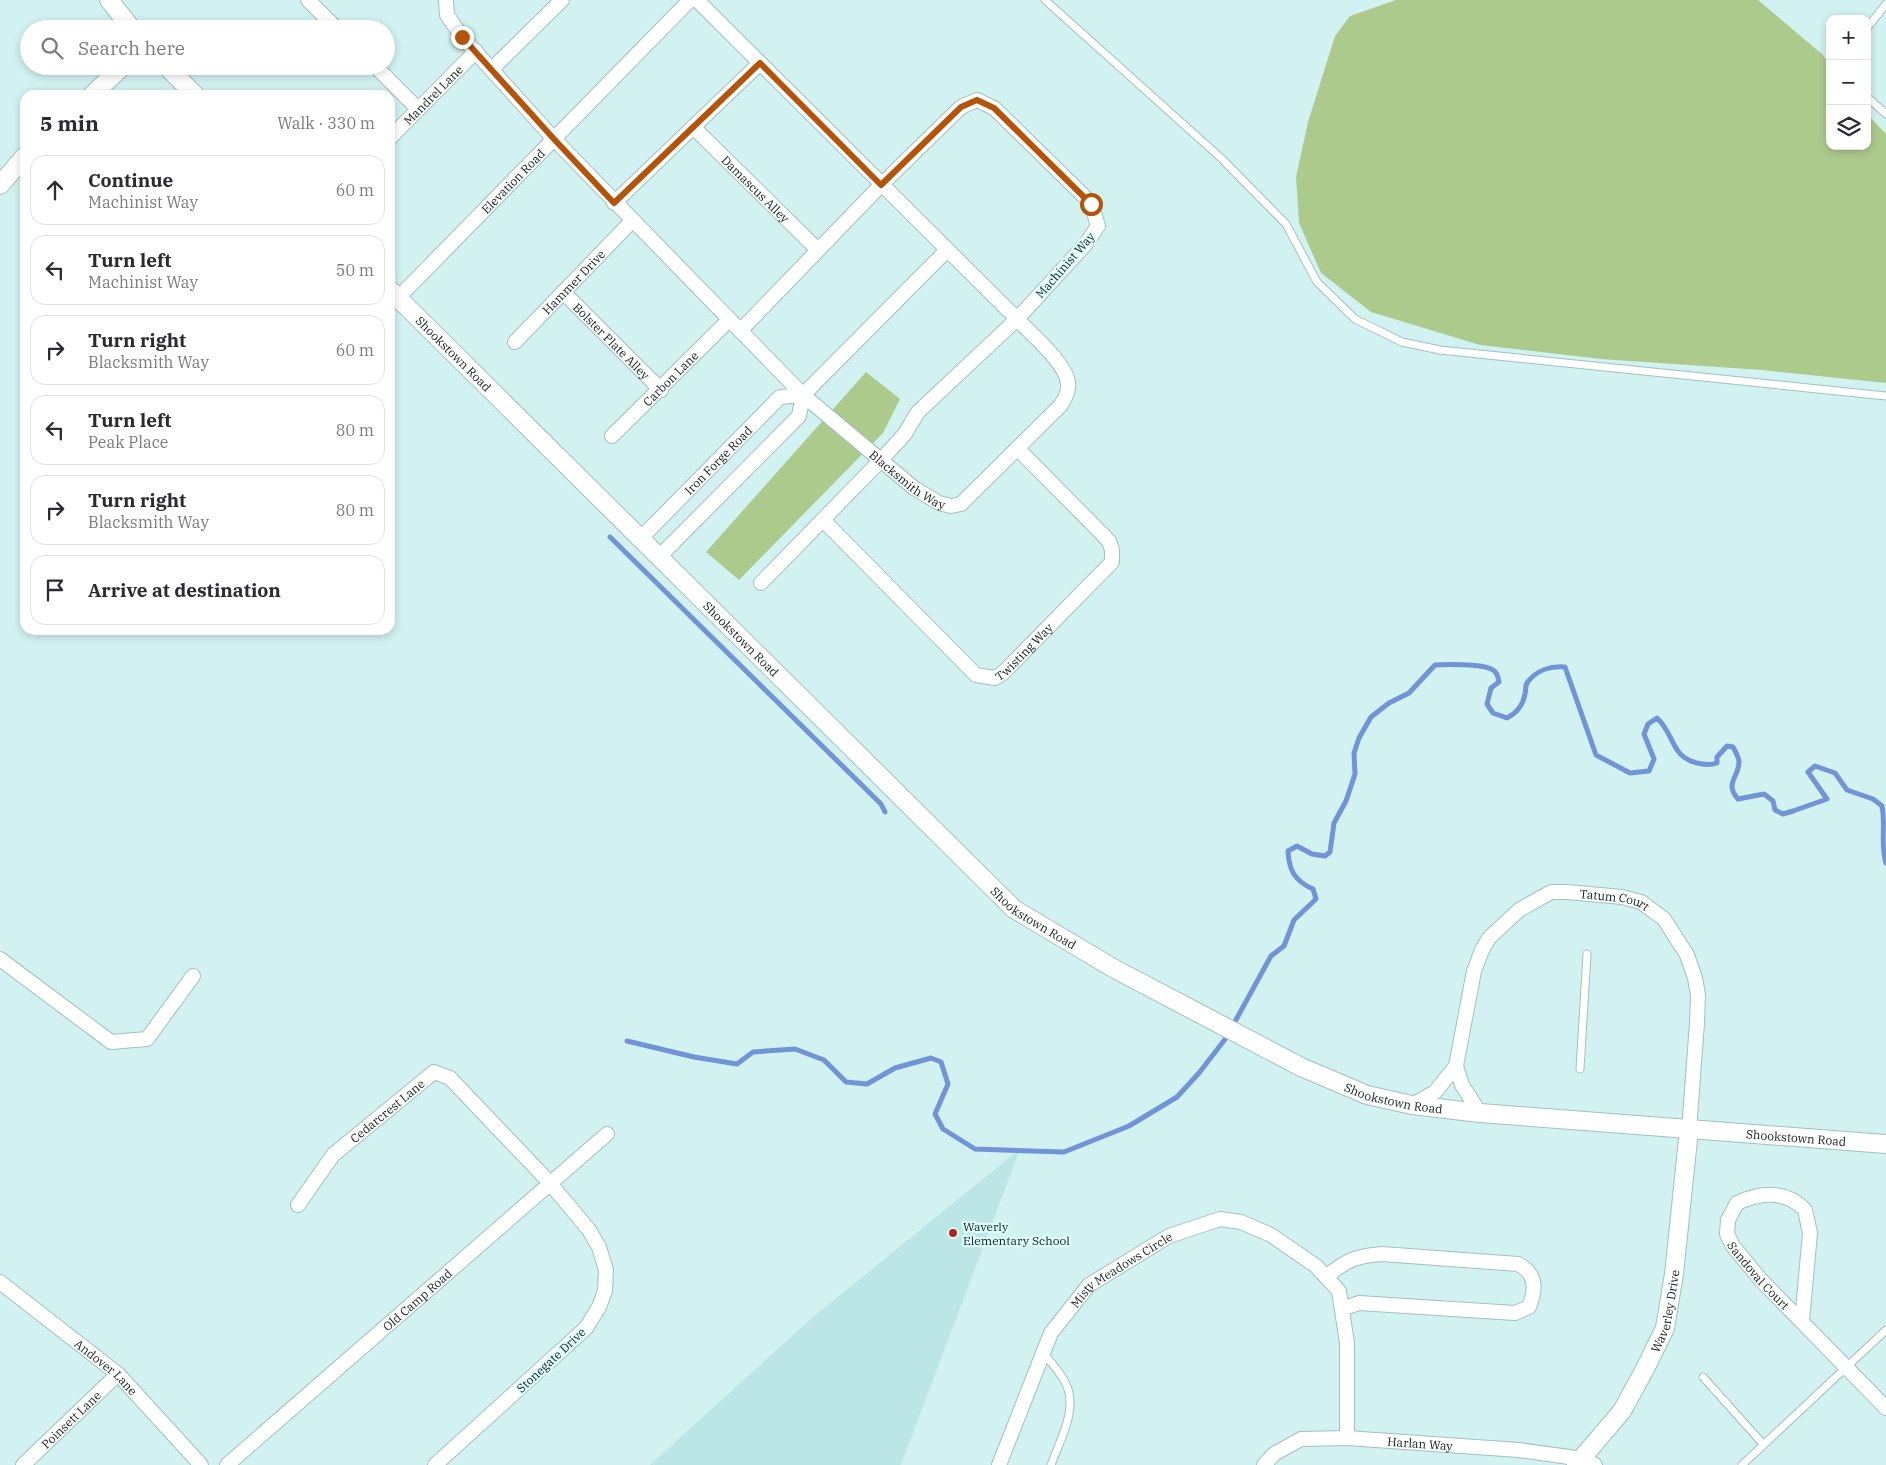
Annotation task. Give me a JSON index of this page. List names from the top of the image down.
{
  "streets": {
    "street": [
      "Mandrel Lane",
      "Elevation Road",
      "Damascus Alley",
      "Machinist Way",
      "Hammer Drive",
      "Bolster Plate Alley",
      "Shookstown Road",
      "Carbon Lane",
      "Iron Forge Road",
      "Blacksmith Way",
      "Twisting Way",
      "Tatum Court",
      "Cedarcrest Lane",
      "Misty Meadows Circle",
      "Sandoval Court",
      "Old Camp Road",
      "Waverley Drive",
      "Stonegate Drive",
      "Andover Lane",
      "Poinsett Lane",
      "Harlan Way"
    ]
  },
  "crossings": [
    ["Mandrel Lane", "Blacksmith Way"],
    ["Elevation Road", "Blacksmith Way"],
    ["Damascus Alley", "Machinist Way"],
    ["Machinist Way", "Blacksmith Way"],
    ["Machinist Way", "Twisting Way"],
    ["Hammer Drive", "Bolster Plate Alley"],
    ["Hammer Drive", "Blacksmith Way"],
    ["Bolster Plate Alley", "Carbon Lane"],
    ["Shookstown Road", "Iron Forge Road"],
    ["Shookstown Road", "Tatum Court"],
    ["Shookstown Road", "Waverley Drive"],
    ["Carbon Lane", "Blacksmith Way"],
    ["Iron Forge Road", "Blacksmith Way"],
    ["Blacksmith Way", "Twisting Way"],
    ["Tatum Court", "Waverley Drive"],
    ["Cedarcrest Lane", "Old Camp Road"],
    ["Cedarcrest Lane", "Stonegate Drive"],
    ["Misty Meadows Circle", "Harlan Way"],
    ["Old Camp Road", "Stonegate Drive"],
    ["Waverley Drive", "Harlan Way"],
    ["Andover Lane", "Poinsett Lane"]
  ],
  "places": ["Waverly Elementary School"],
  "page": {
    "map_buttons": ["+", "−"],
    "search": "Search here",
    "heading": ["5 min", "Walk · 330 m"],
    "list": [
      ["Continue", "Machinist Way", "60 m"],
      ["Turn left", "Machinist Way", "50 m"],
      ["Turn right", "Blacksmith Way", "60 m"],
      ["Turn left", "Peak Place", "80 m"],
      ["Turn right", "Blacksmith Way", "80 m"],
      "Arrive at destination"
    ]
  }
}
